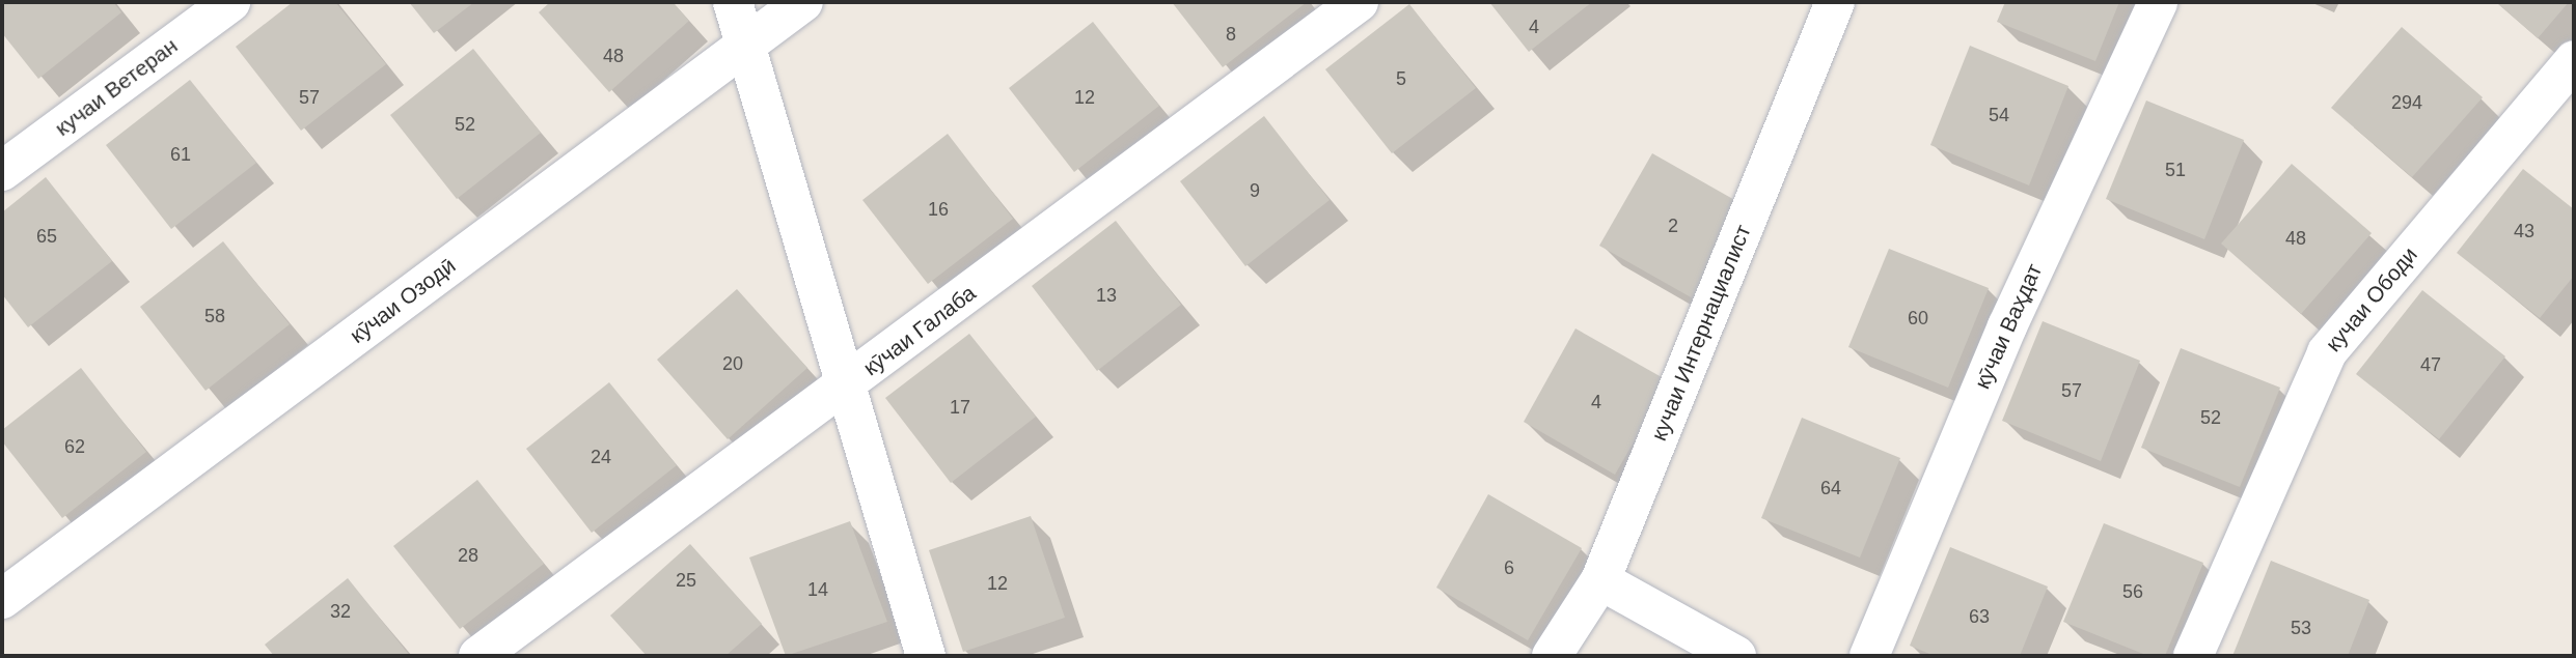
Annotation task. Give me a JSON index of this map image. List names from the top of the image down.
{
  "streets": {
    "street": [
      "кучаи Ветеран",
      "кучаи Ободи",
      "кӯчаи Озодӣ",
      "кӯчаи Ваҳдат",
      "кӯчаи Галаба",
      "кучаи Интернациалист"
    ]
  },
  "house_numbers": [
    "4",
    "8",
    "48",
    "5",
    "57",
    "12",
    "294",
    "54",
    "52",
    "61",
    "51",
    "9",
    "16",
    "2",
    "43",
    "65",
    "48",
    "13",
    "58",
    "60",
    "20",
    "47",
    "57",
    "4",
    "17",
    "52",
    "62",
    "24",
    "64",
    "28",
    "6",
    "25",
    "12",
    "14",
    "56",
    "32",
    "63",
    "53"
  ]
}
